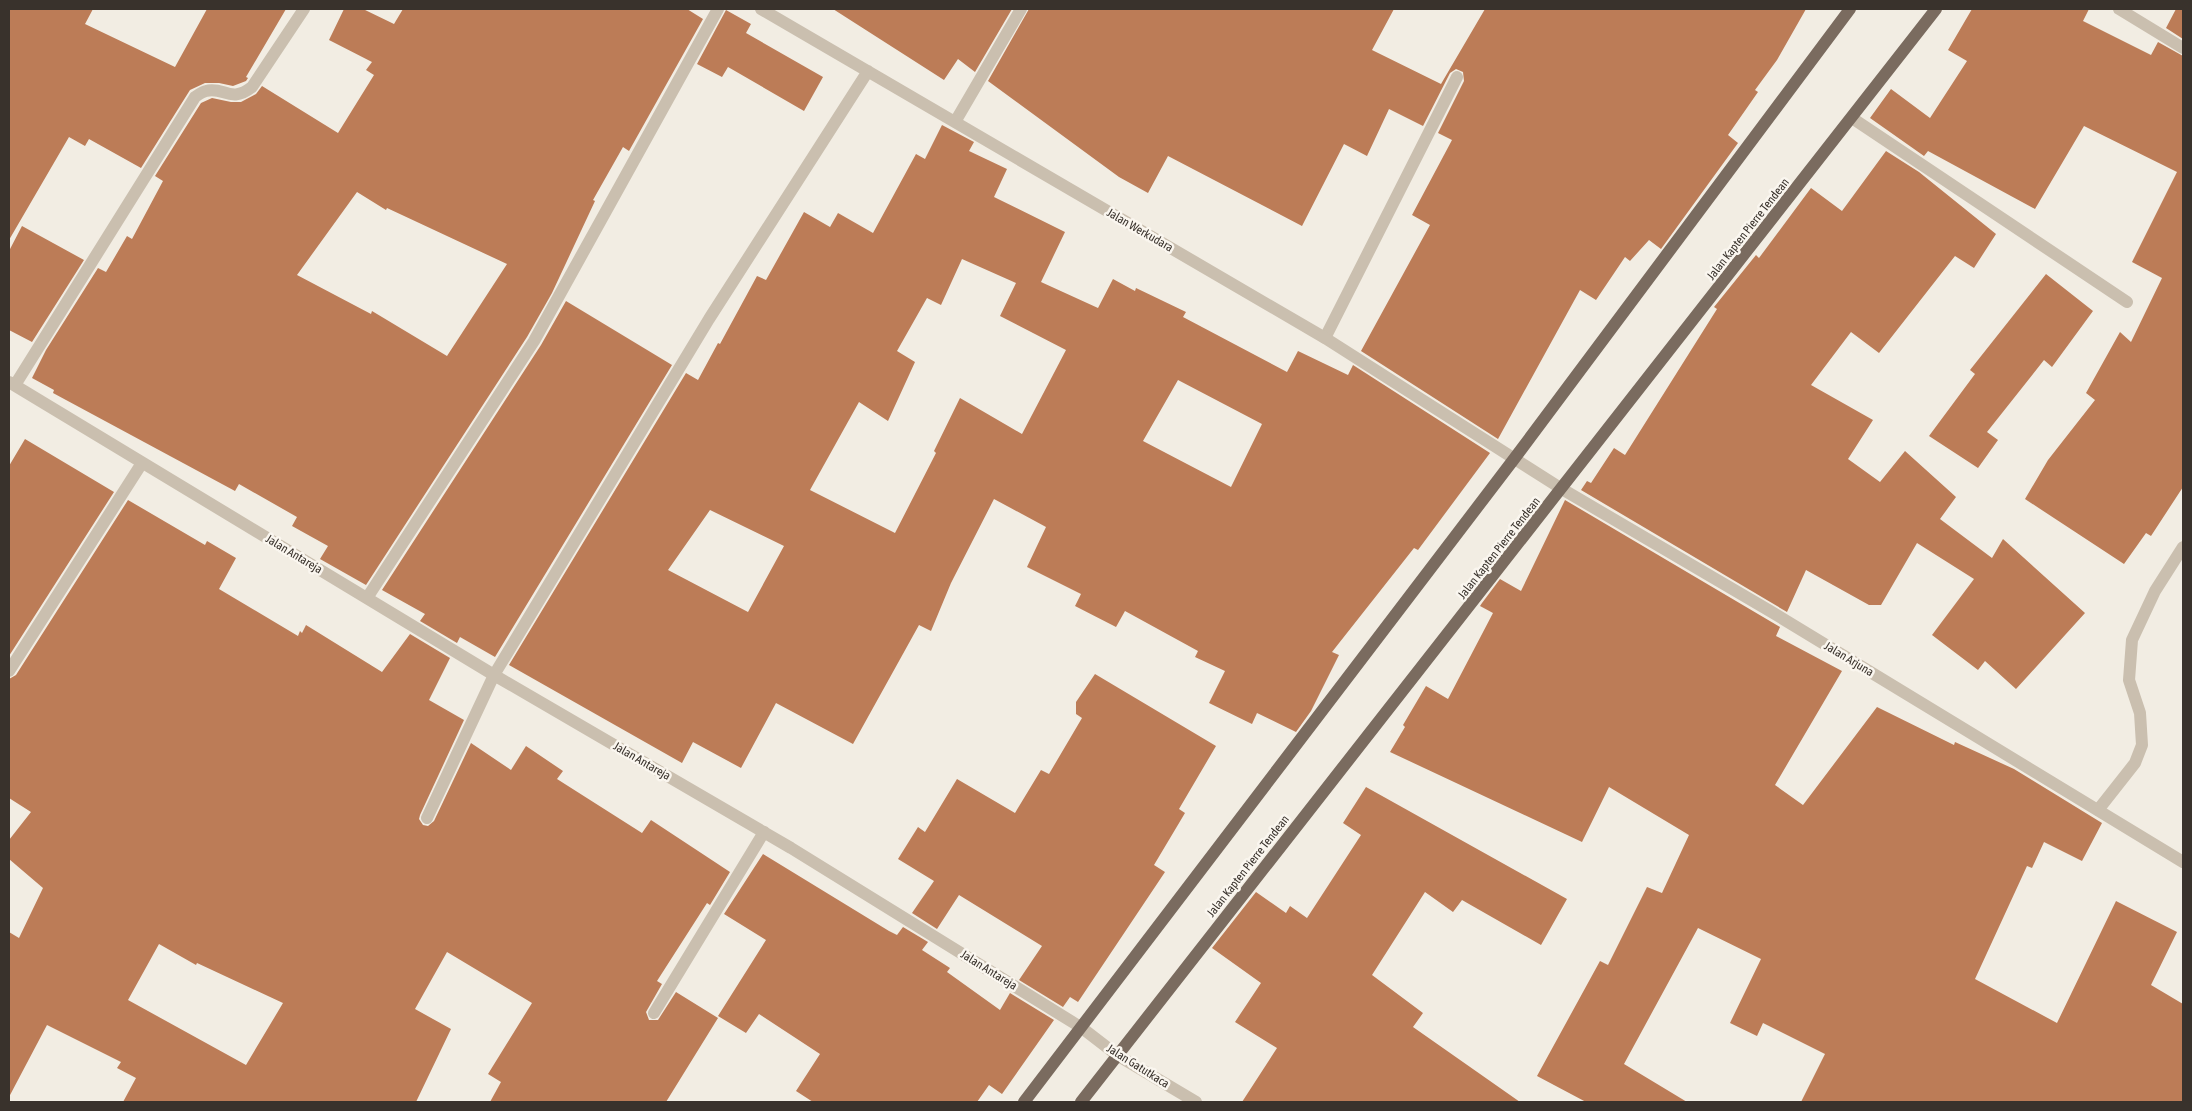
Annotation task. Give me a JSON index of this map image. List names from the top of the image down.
{
  "streets": {
    "main road": ["Jalan Kapten Pierre Tendean"],
    "street": [
      "Jalan Werkudara",
      "Jalan Antareja",
      "Jalan Arjuna",
      "Jalan Gatutkaca"
    ]
  },
  "crossings": [
    ["Jalan Kapten Pierre Tendean", "Jalan Arjuna"],
    ["Jalan Kapten Pierre Tendean", "Jalan Gatutkaca"],
    ["Jalan Werkudara", "Jalan Arjuna"],
    ["Jalan Antareja", "Jalan Gatutkaca"]
  ]
}
